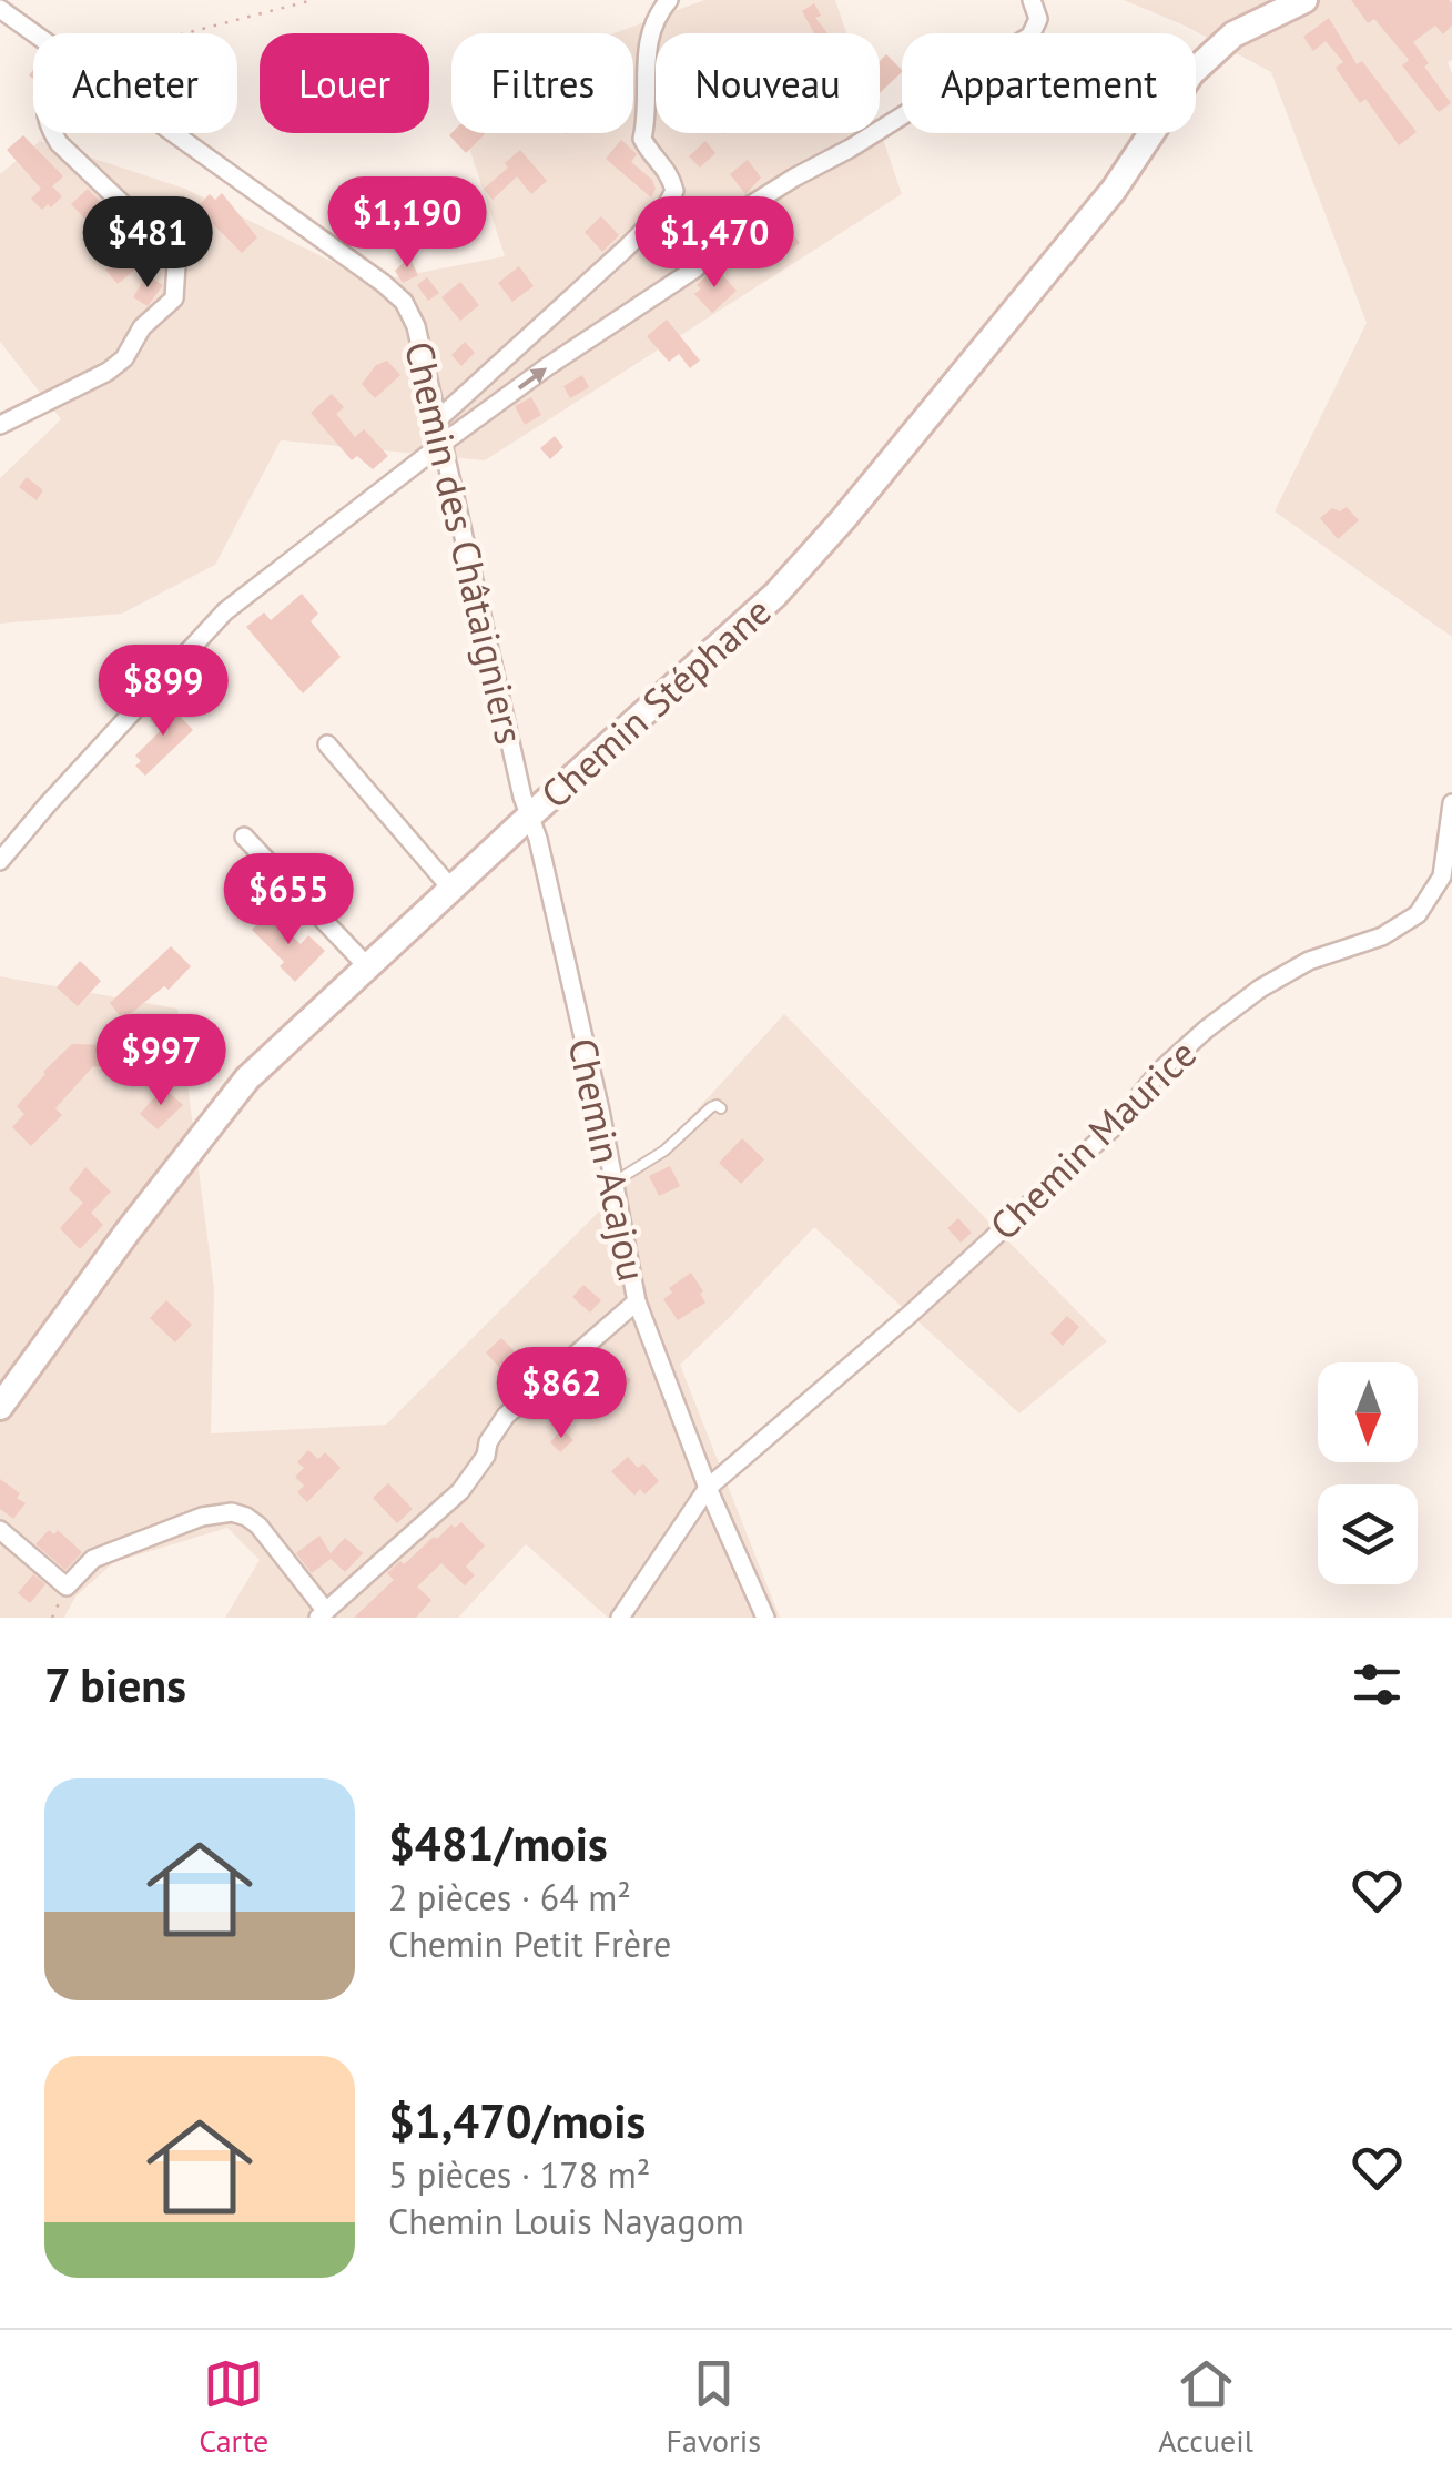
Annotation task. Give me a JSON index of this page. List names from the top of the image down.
{
  "streets": {
    "main road": ["Chemin Stéphane"],
    "street": ["Chemin des Châtaigniers", "Chemin Maurice", "Chemin Acajou"]
  },
  "crossings": [
    ["Chemin des Châtaigniers", "Chemin Stéphane"],
    ["Chemin des Châtaigniers", "Chemin Acajou"],
    ["Chemin Stéphane", "Chemin Acajou"],
    ["Chemin Maurice", "Chemin Acajou"]
  ],
  "north": "bottom",
  "page": {
    "chip": [
      "Acheter",
      "Louer",
      "Filtres",
      "Nouveau",
      "Appartement"
    ],
    "price": [
      "$1,190",
      "$481",
      "$1,470",
      "$899",
      "$655",
      "$997",
      "$862"
    ],
    "heading": "7 biens",
    "list": [
      {
        "name": "$481/mois",
        "note": "2 pièces · 64 m² · Chemin Petit Frère"
      },
      {
        "name": "$1,470/mois",
        "note": "5 pièces · 178 m² · Chemin Louis Nayagom"
      }
    ],
    "tabs": ["Carte", "Favoris", "Accueil"]
  }
}
